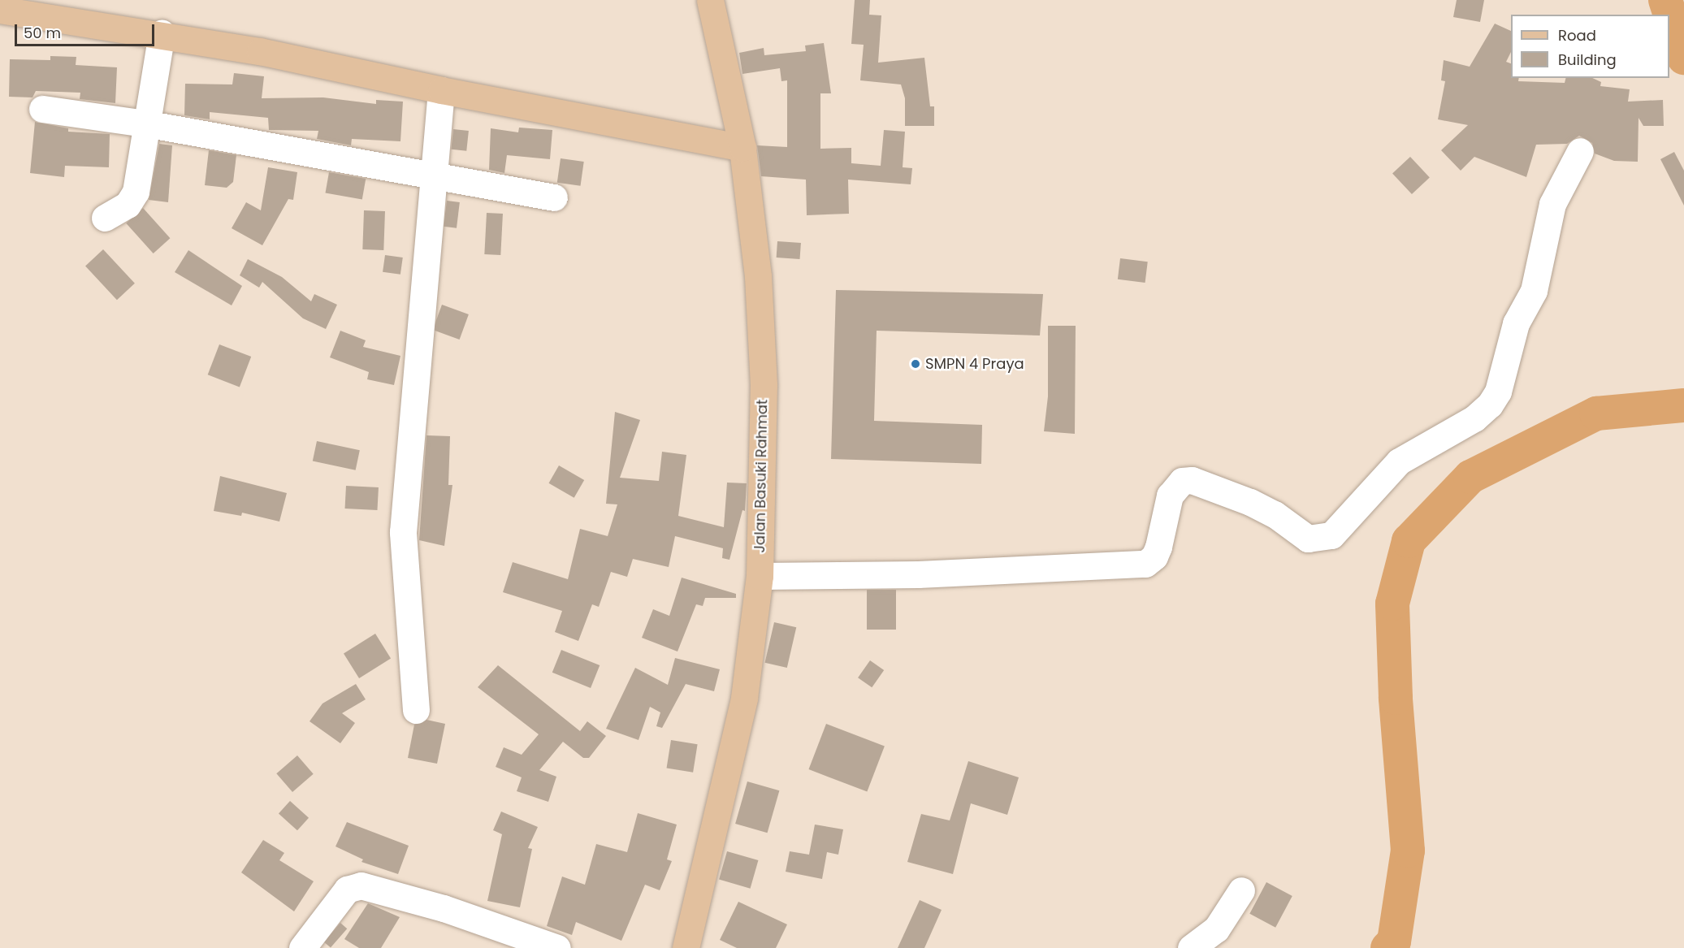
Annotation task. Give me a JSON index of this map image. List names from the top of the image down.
{
  "streets": {
    "main road": ["Jalan Basuki Rahmat"]
  },
  "places": ["SMPN 4 Praya"],
  "legend": ["Road", "Building"],
  "scale_bar": "50 m"
}
